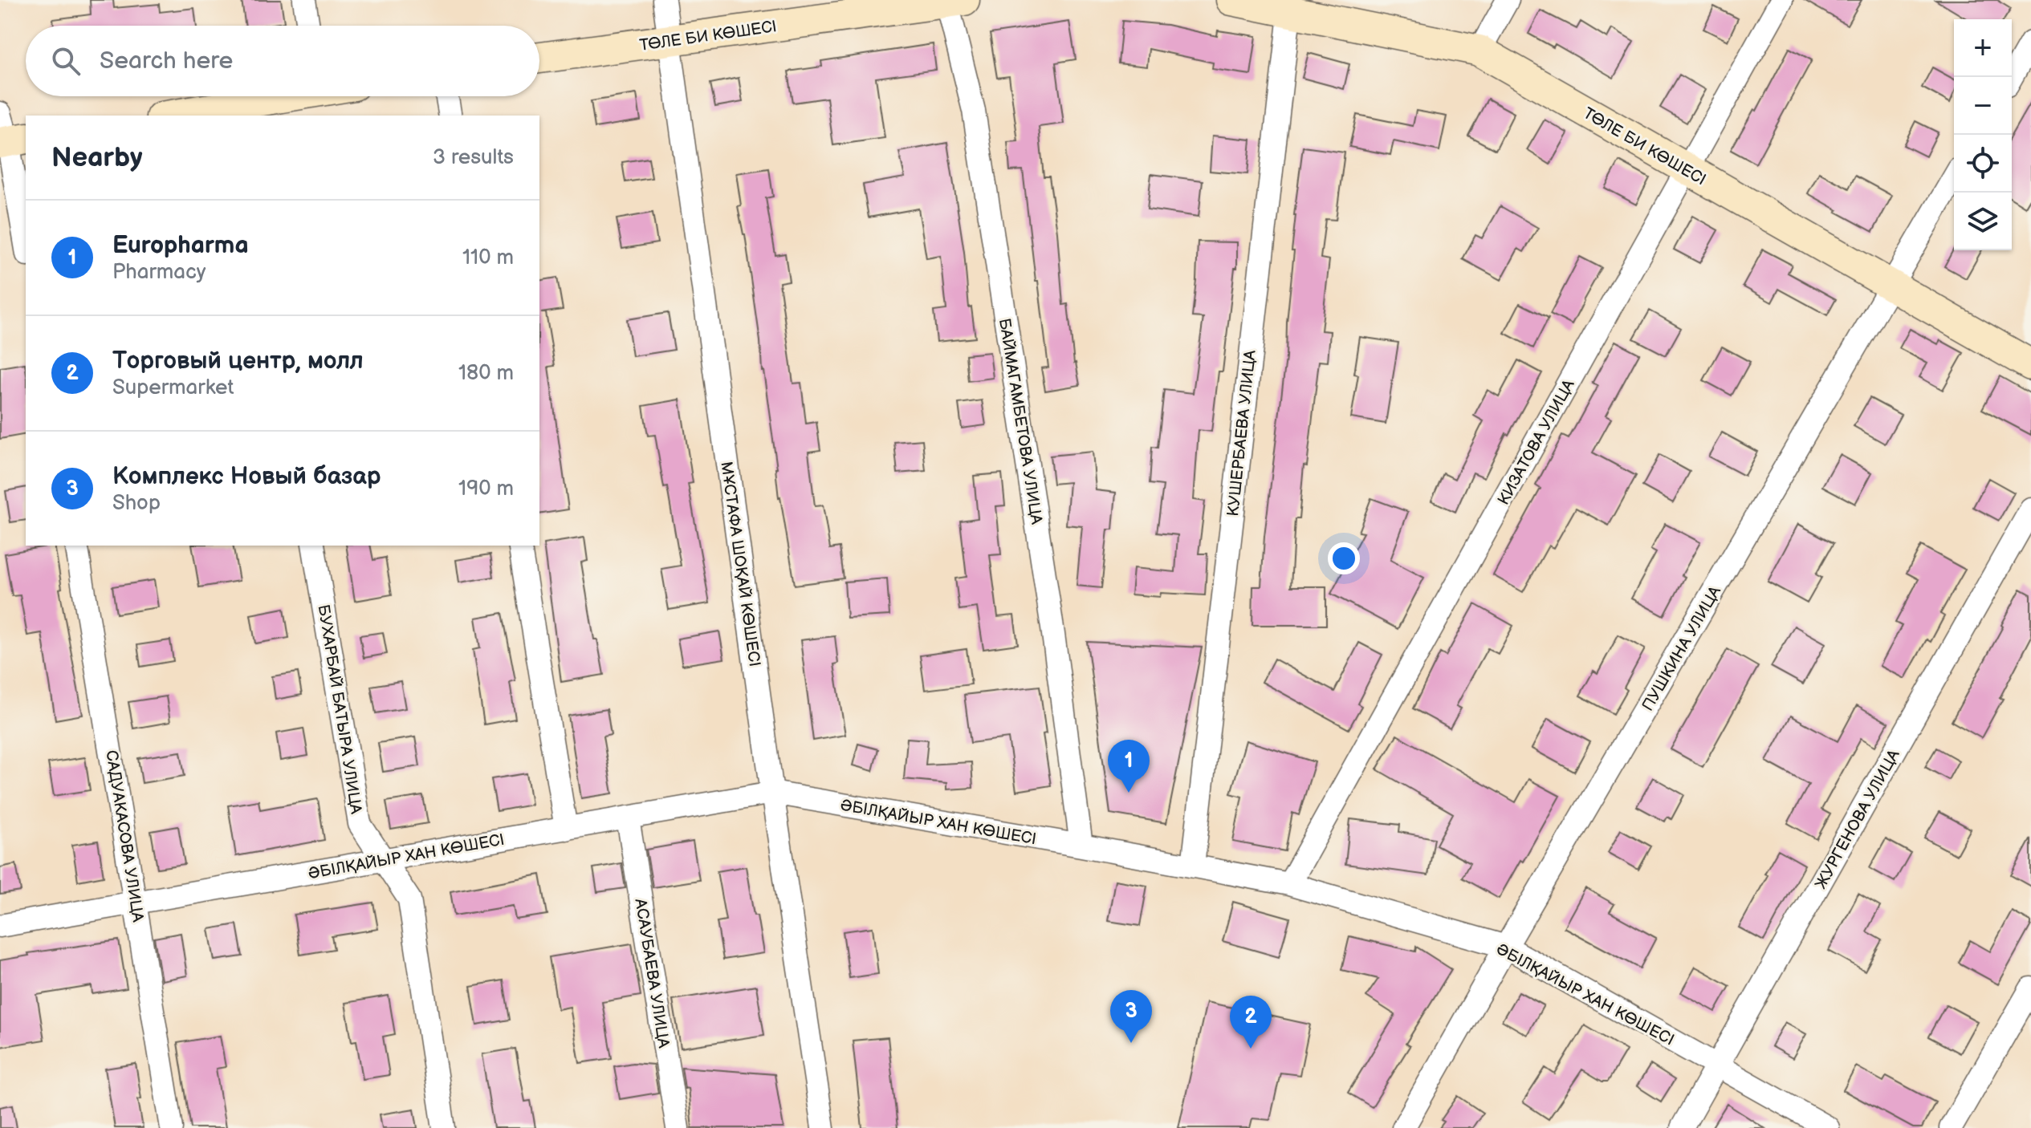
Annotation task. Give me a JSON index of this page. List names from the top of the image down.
{
  "streets": {
    "street": [
      "ТӨЛЕ БИ КӨШЕСІ",
      "БАЙМАГАМБЕТОВА УЛИЦА",
      "КУШЕРБАЕВА УЛИЦА",
      "КИЗАТОВА УЛИЦА",
      "МҰСТАФА ШОҚАЙ КӨШЕСІ",
      "ПУШКИНА УЛИЦА",
      "БУХАРБАЙ БАТЫРА УЛИЦА",
      "ЖУРГЕНОВА УЛИЦА",
      "ӘБІЛҚАЙЫР ХАН КӨШЕСІ",
      "САДУАКАСОВА УЛИЦА",
      "АСАУБАЕВА УЛИЦА"
    ]
  },
  "crossings": [
    ["ТӨЛЕ БИ КӨШЕСІ", "БАЙМАГАМБЕТОВА УЛИЦА"],
    ["ТӨЛЕ БИ КӨШЕСІ", "КУШЕРБАЕВА УЛИЦА"],
    ["ТӨЛЕ БИ КӨШЕСІ", "КИЗАТОВА УЛИЦА"],
    ["ТӨЛЕ БИ КӨШЕСІ", "МҰСТАФА ШОҚАЙ КӨШЕСІ"],
    ["ТӨЛЕ БИ КӨШЕСІ", "ПУШКИНА УЛИЦА"],
    ["БАЙМАГАМБЕТОВА УЛИЦА", "ӘБІЛҚАЙЫР ХАН КӨШЕСІ"],
    ["КУШЕРБАЕВА УЛИЦА", "ӘБІЛҚАЙЫР ХАН КӨШЕСІ"],
    ["КИЗАТОВА УЛИЦА", "ӘБІЛҚАЙЫР ХАН КӨШЕСІ"],
    ["МҰСТАФА ШОҚАЙ КӨШЕСІ", "ӘБІЛҚАЙЫР ХАН КӨШЕСІ"],
    ["ПУШКИНА УЛИЦА", "ӘБІЛҚАЙЫР ХАН КӨШЕСІ"],
    ["БУХАРБАЙ БАТЫРА УЛИЦА", "ӘБІЛҚАЙЫР ХАН КӨШЕСІ"],
    ["ЖУРГЕНОВА УЛИЦА", "ӘБІЛҚАЙЫР ХАН КӨШЕСІ"],
    ["ӘБІЛҚАЙЫР ХАН КӨШЕСІ", "САДУАКАСОВА УЛИЦА"],
    ["ӘБІЛҚАЙЫР ХАН КӨШЕСІ", "АСАУБАЕВА УЛИЦА"]
  ],
  "page": {
    "map_buttons": ["+", "−"],
    "search": "Search here",
    "heading": ["Nearby", "3 results"],
    "list": [
      {
        "mark": "1",
        "name": "Europharma",
        "note": "Pharmacy",
        "value": "110 m"
      },
      {
        "mark": "2",
        "name": "Торговый центр, молл",
        "note": "Supermarket",
        "value": "180 m"
      },
      {
        "mark": "3",
        "name": "Комплекс Новый базар",
        "note": "Shop",
        "value": "190 m"
      }
    ],
    "pins": ["1", "3", "2"]
  }
}
